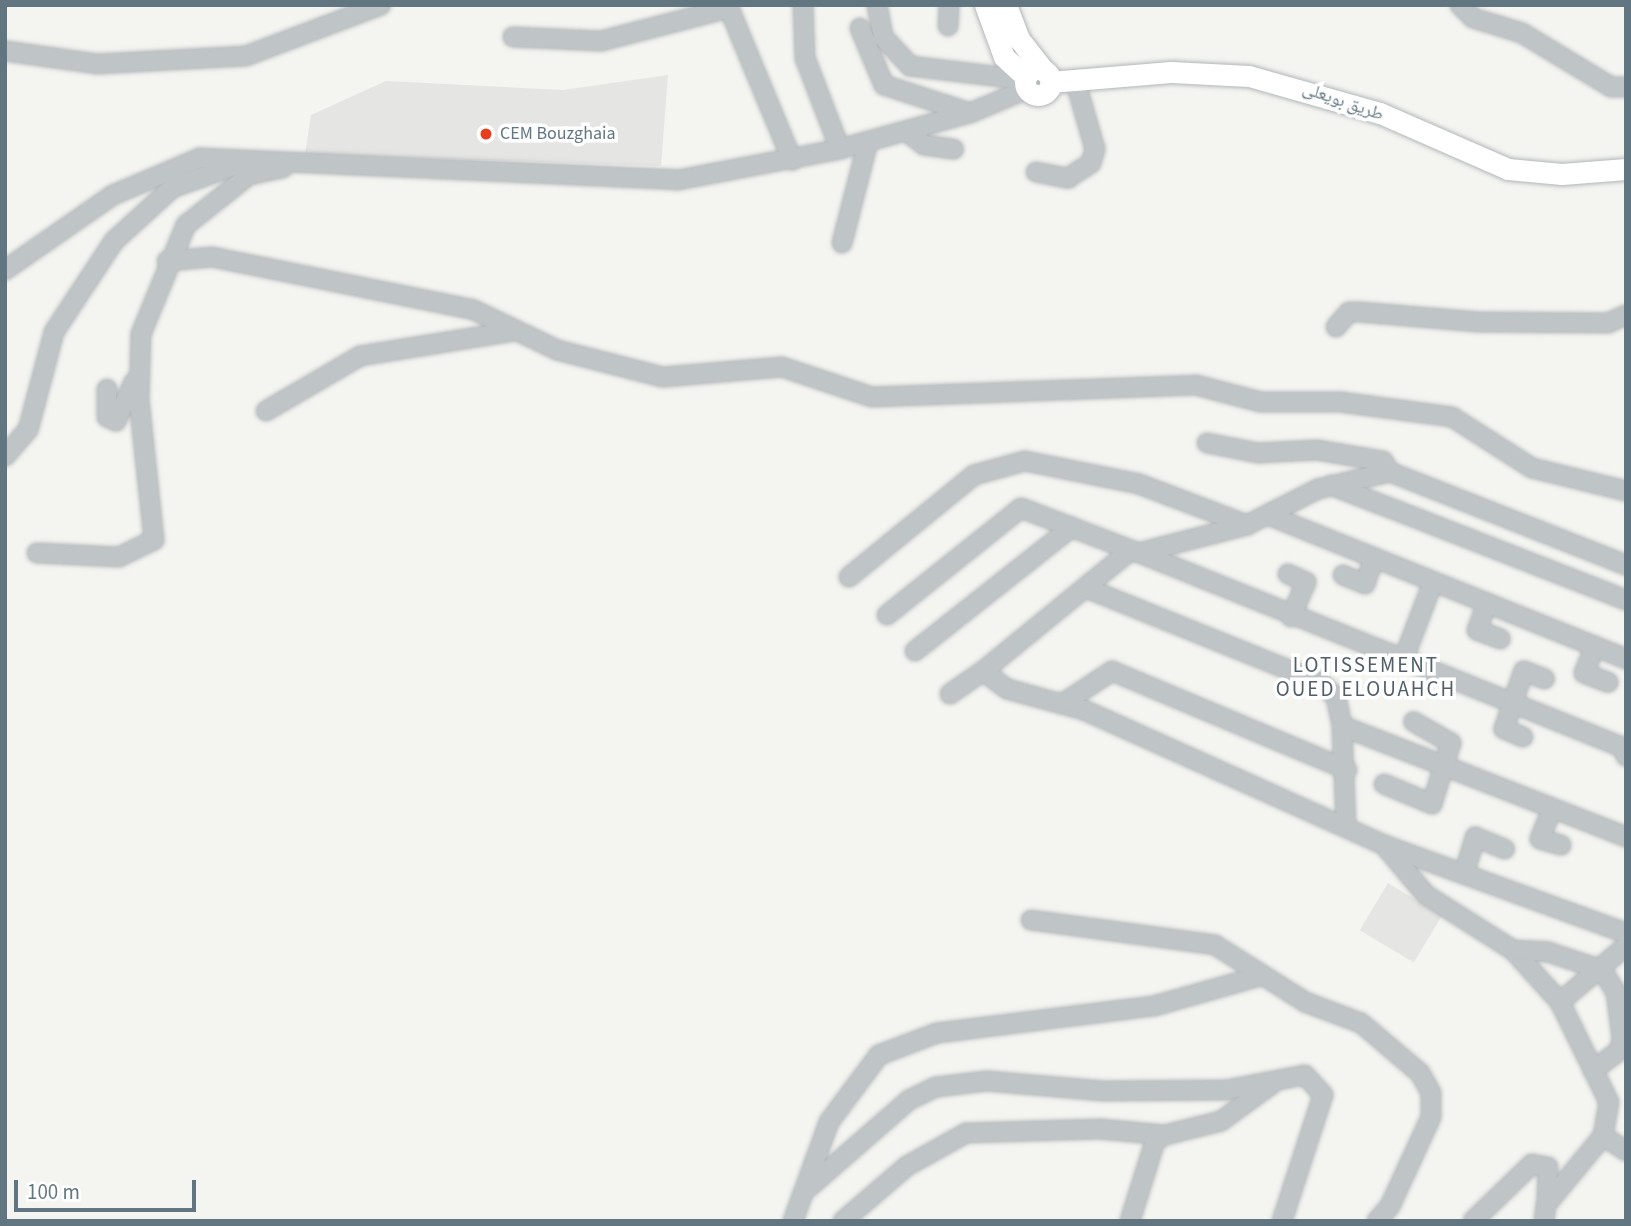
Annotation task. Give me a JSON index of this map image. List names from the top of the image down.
{
  "streets": {
    "main road": ["طريق بويعلى"]
  },
  "districts": ["LOTISSEMENT OUED ELOUAHCH"],
  "places": ["CEM Bouzghaia"],
  "scale_bar": "100 m"
}
